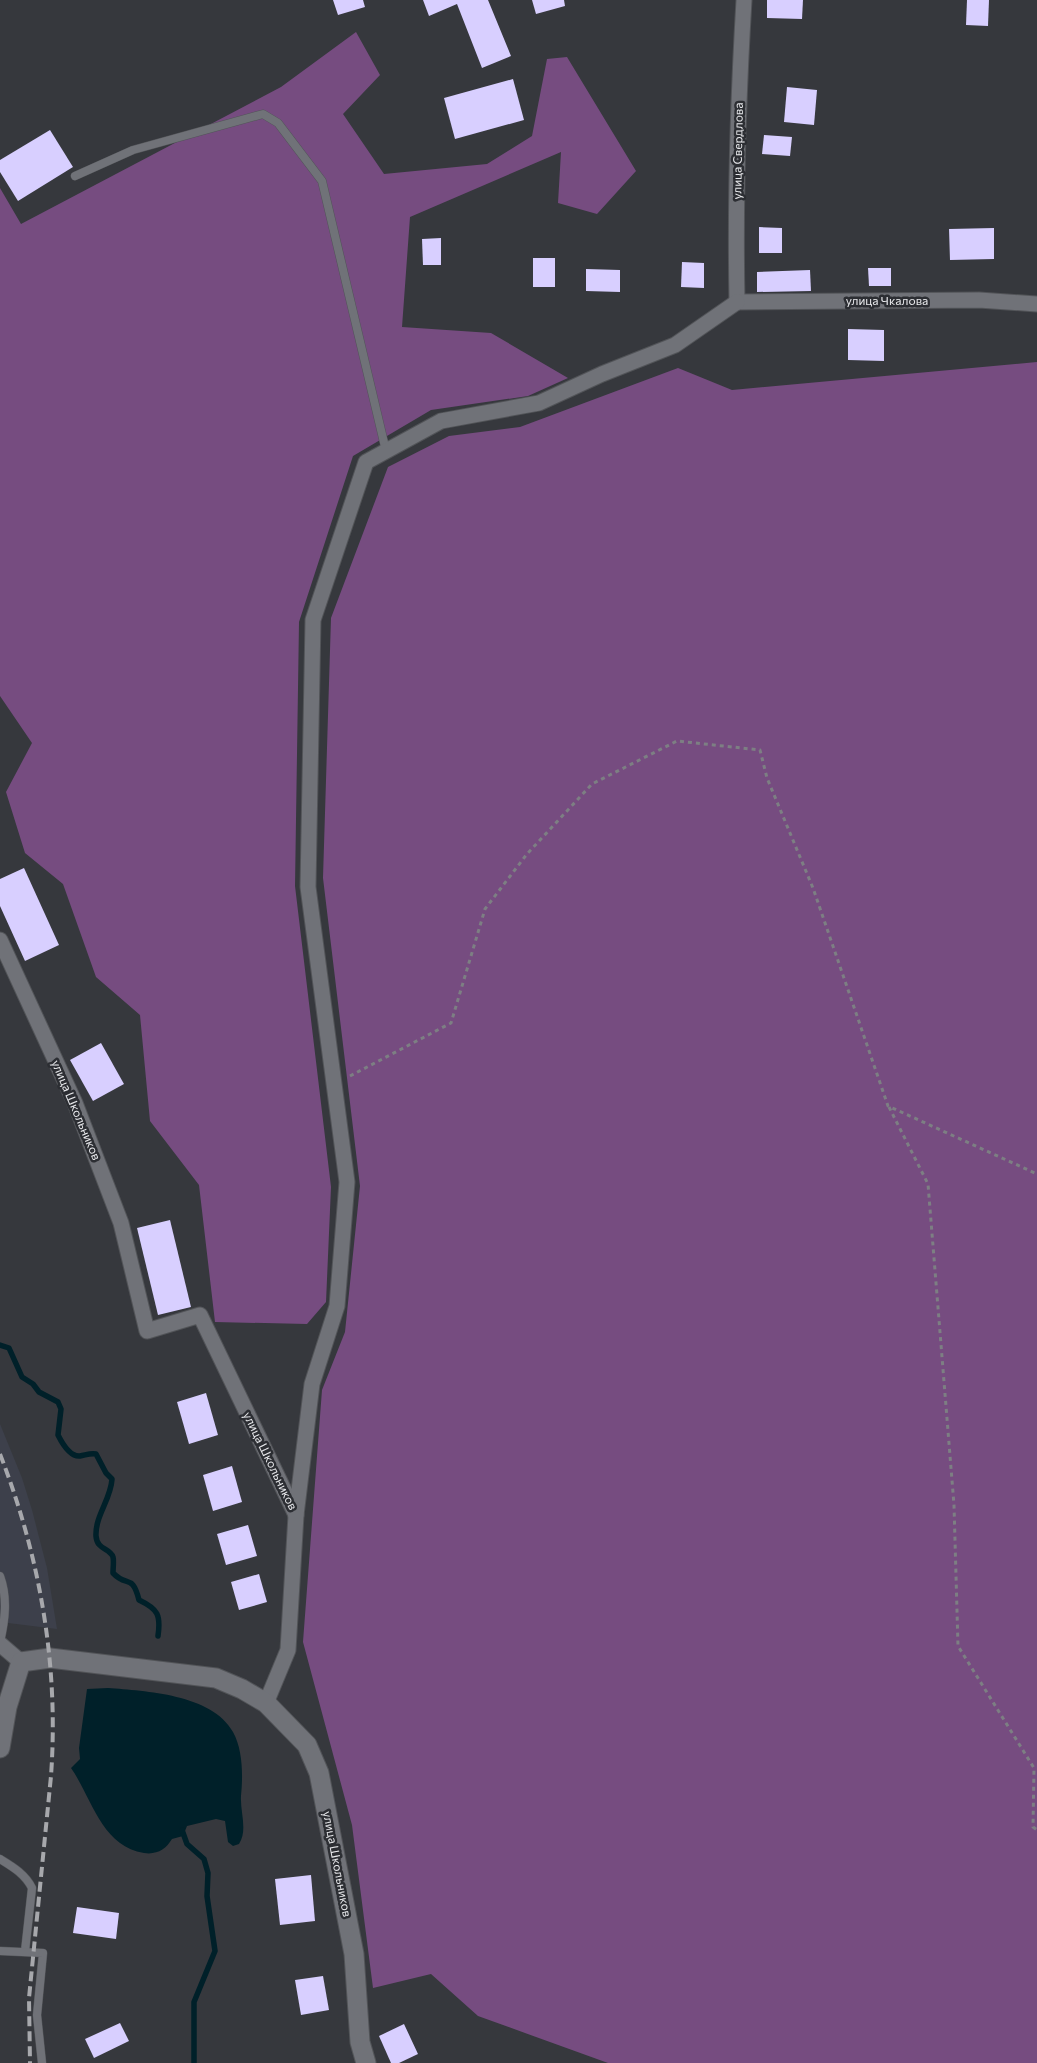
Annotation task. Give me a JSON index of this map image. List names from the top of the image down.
{
  "streets": {
    "street": ["улица Свердлова", "улица Чкалова", "улица Школьников"]
  },
  "crossings": [
    ["улица Свердлова", "улица Чкалова"]
  ]
}
